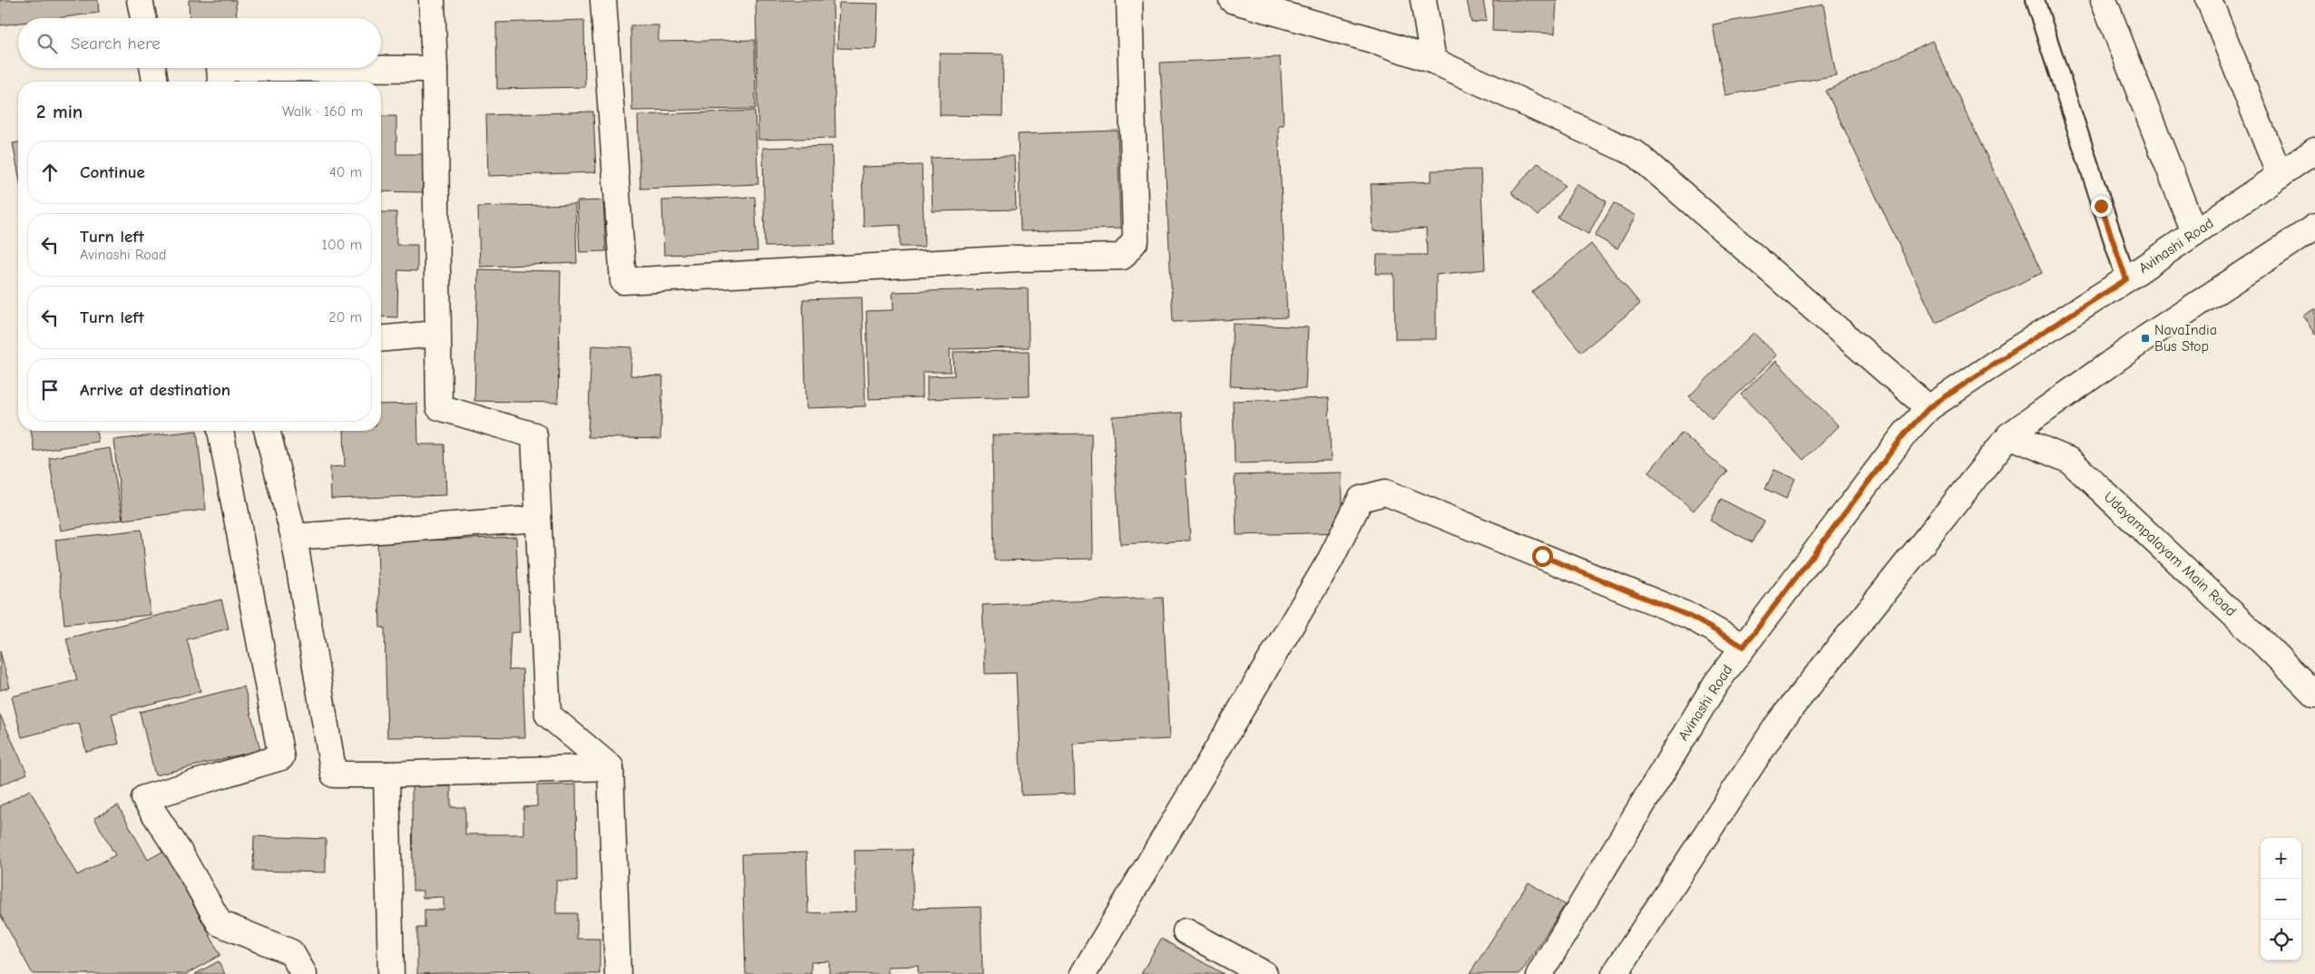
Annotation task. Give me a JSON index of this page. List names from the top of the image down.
{
  "streets": {
    "street": ["Avinashi Road", "Udayampalayam Main Road"]
  },
  "places": {
    "transit": ["NavaIndia Bus Stop"]
  },
  "page": {
    "search": "Search here",
    "heading": ["2 min", "Walk · 160 m"],
    "list": [
      ["Continue", "40 m"],
      ["Turn left", "Avinashi Road", "100 m"],
      ["Turn left", "20 m"],
      "Arrive at destination"
    ],
    "map_buttons": ["+", "−"]
  }
}
